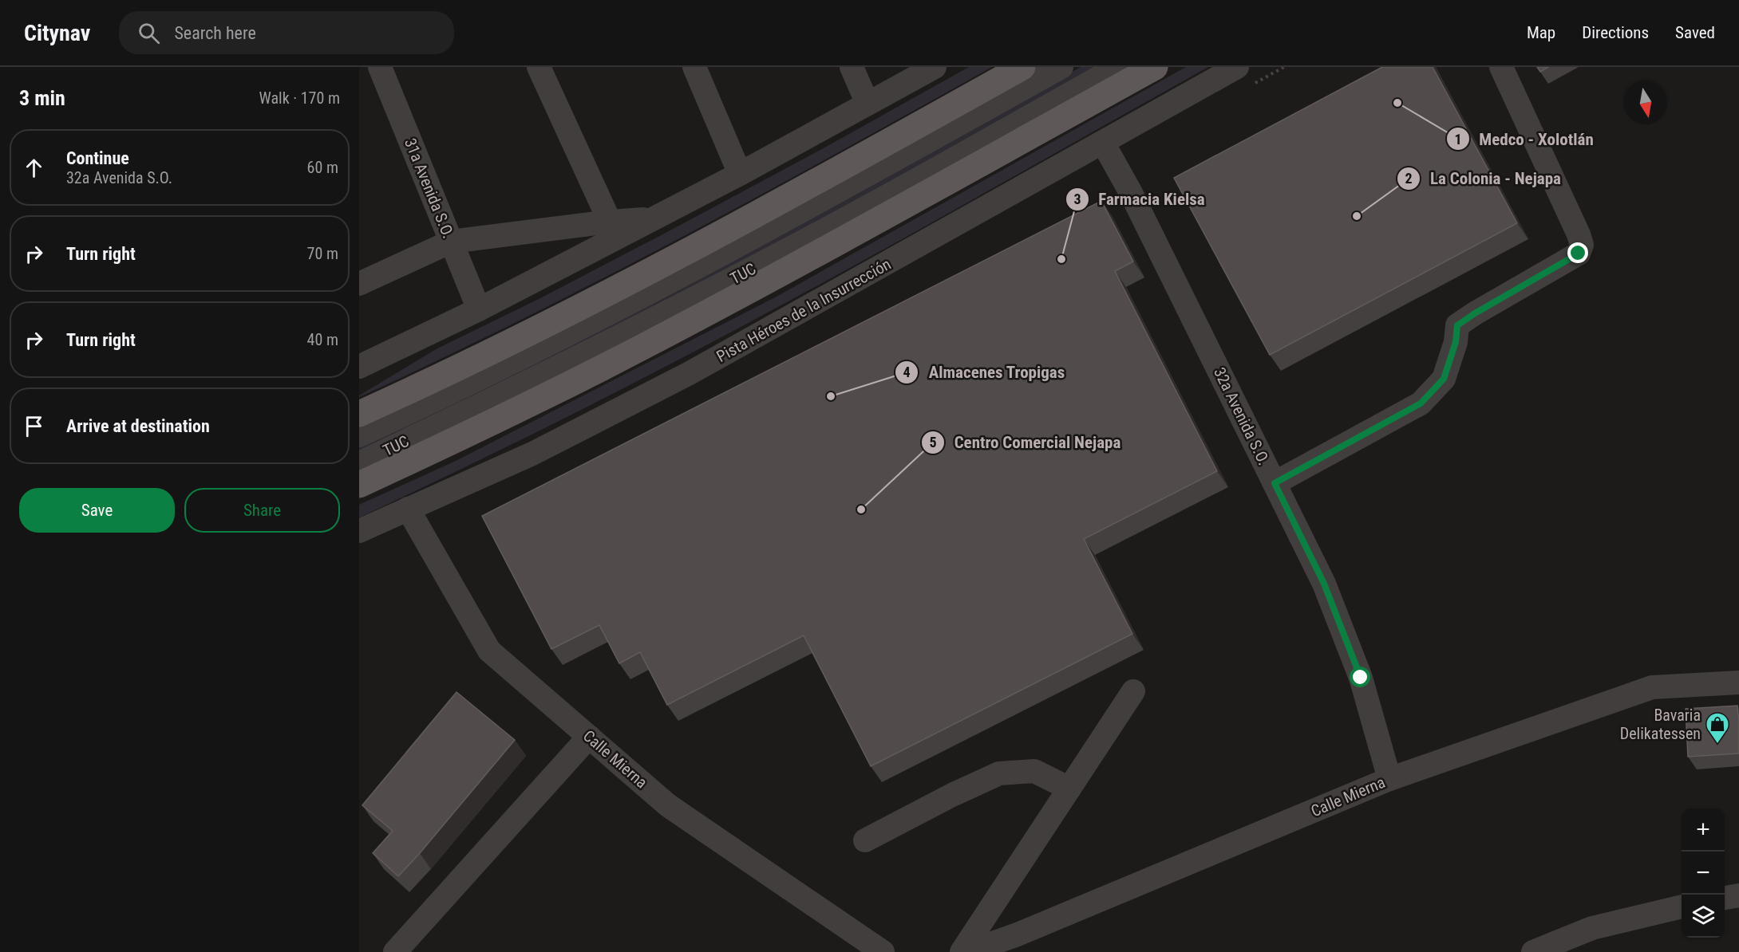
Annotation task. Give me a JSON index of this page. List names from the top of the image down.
{
  "streets": {
    "street": [
      "31a Avenida S.O.",
      "TUC",
      "Pista Héroes de la Insurrección",
      "32a Avenida S.O.",
      "Calle Mierna"
    ]
  },
  "crossings": [
    ["Pista Héroes de la Insurrección", "32a Avenida S.O."],
    ["Pista Héroes de la Insurrección", "Calle Mierna"],
    ["32a Avenida S.O.", "Calle Mierna"]
  ],
  "places": {
    "other": [
      "Medco - Xolotlán",
      "La Colonia - Nejapa",
      "Farmacia Kielsa",
      "Almacenes Tropigas",
      "Centro Comercial Nejapa"
    ],
    "shop": ["Bavaria Delikatessen"]
  },
  "north": "bottom",
  "page": {
    "header": "Citynav",
    "search": "Search here",
    "nav": ["Map", "Directions", "Saved"],
    "heading": ["3 min", "Walk · 170 m"],
    "list": [
      ["Continue", "32a Avenida S.O.", "60 m"],
      ["Turn right", "70 m"],
      ["Turn right", "40 m"],
      "Arrive at destination"
    ],
    "buttons": ["Save", "Share"],
    "map_buttons": ["+", "−"]
  }
}
